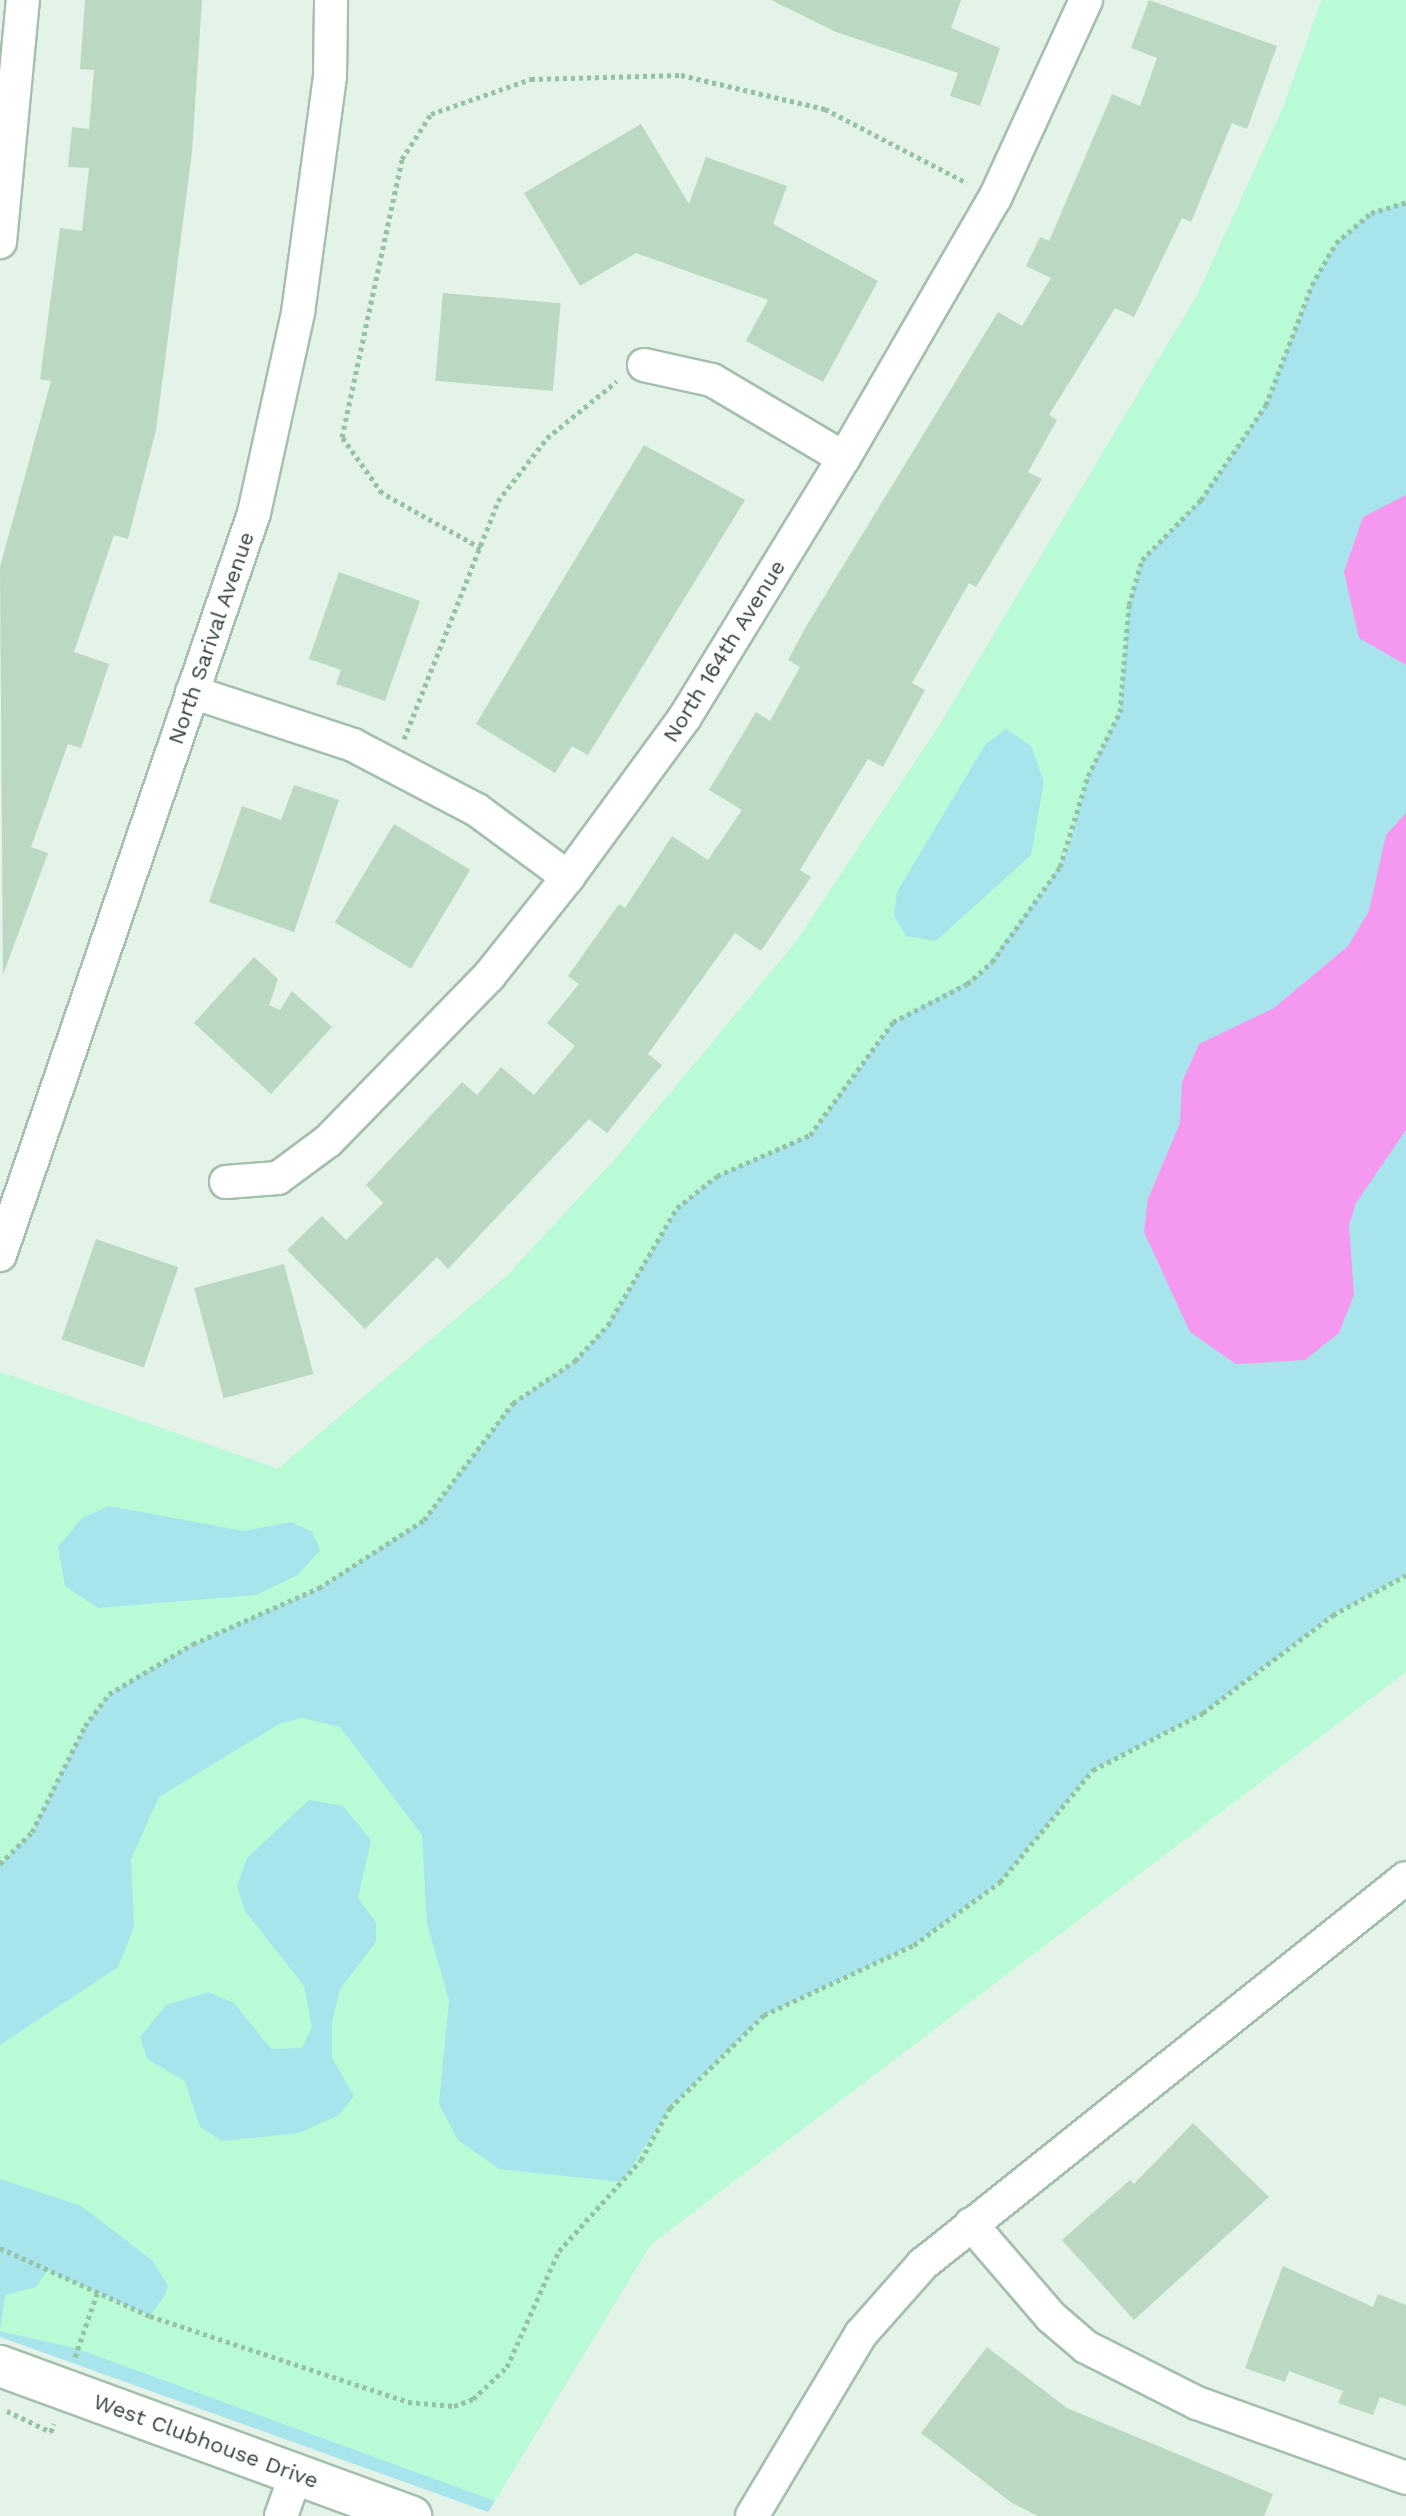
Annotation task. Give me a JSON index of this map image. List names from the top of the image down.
{
  "streets": {
    "street": ["North Sarival Avenue", "North 164th Avenue", "West Clubhouse Drive"]
  }
}
